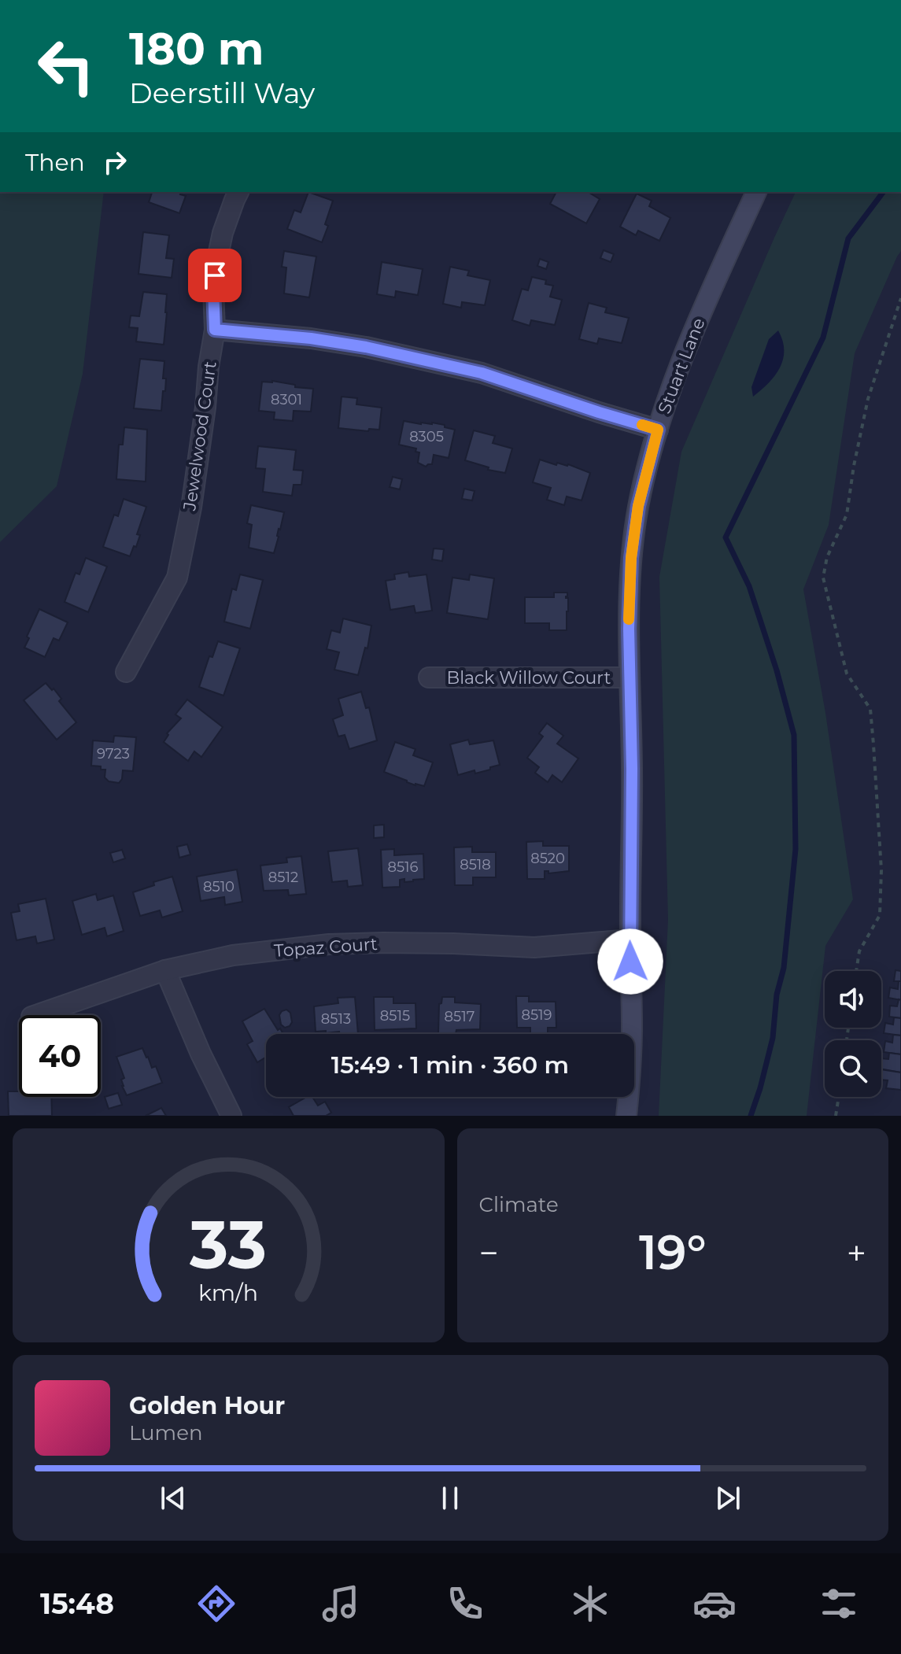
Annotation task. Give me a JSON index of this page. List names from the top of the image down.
{
  "streets": {
    "street": [
      "Stuart Lane",
      "Jewelwood Court",
      "Black Willow Court",
      "Topaz Court"
    ]
  },
  "crossings": [
    ["Stuart Lane", "Black Willow Court"],
    ["Stuart Lane", "Topaz Court"]
  ],
  "house_numbers": [
    "8301",
    "8305",
    "9723",
    "8520",
    "8518",
    "8516",
    "8512",
    "8510",
    "8519",
    "8515",
    "8517",
    "8513"
  ],
  "page": {
    "turn": ["180 m", "Deerstill Way"],
    "then": "Then",
    "limit": "40",
    "trip": "15:49 · 1 min · 360 m",
    "tile": "Climate",
    "heat": ["−", "19°", "+"],
    "song": ["Golden Hour", "Lumen"],
    "tabs": "15:48",
    "gauge": ["33", "km/h"]
  }
}
